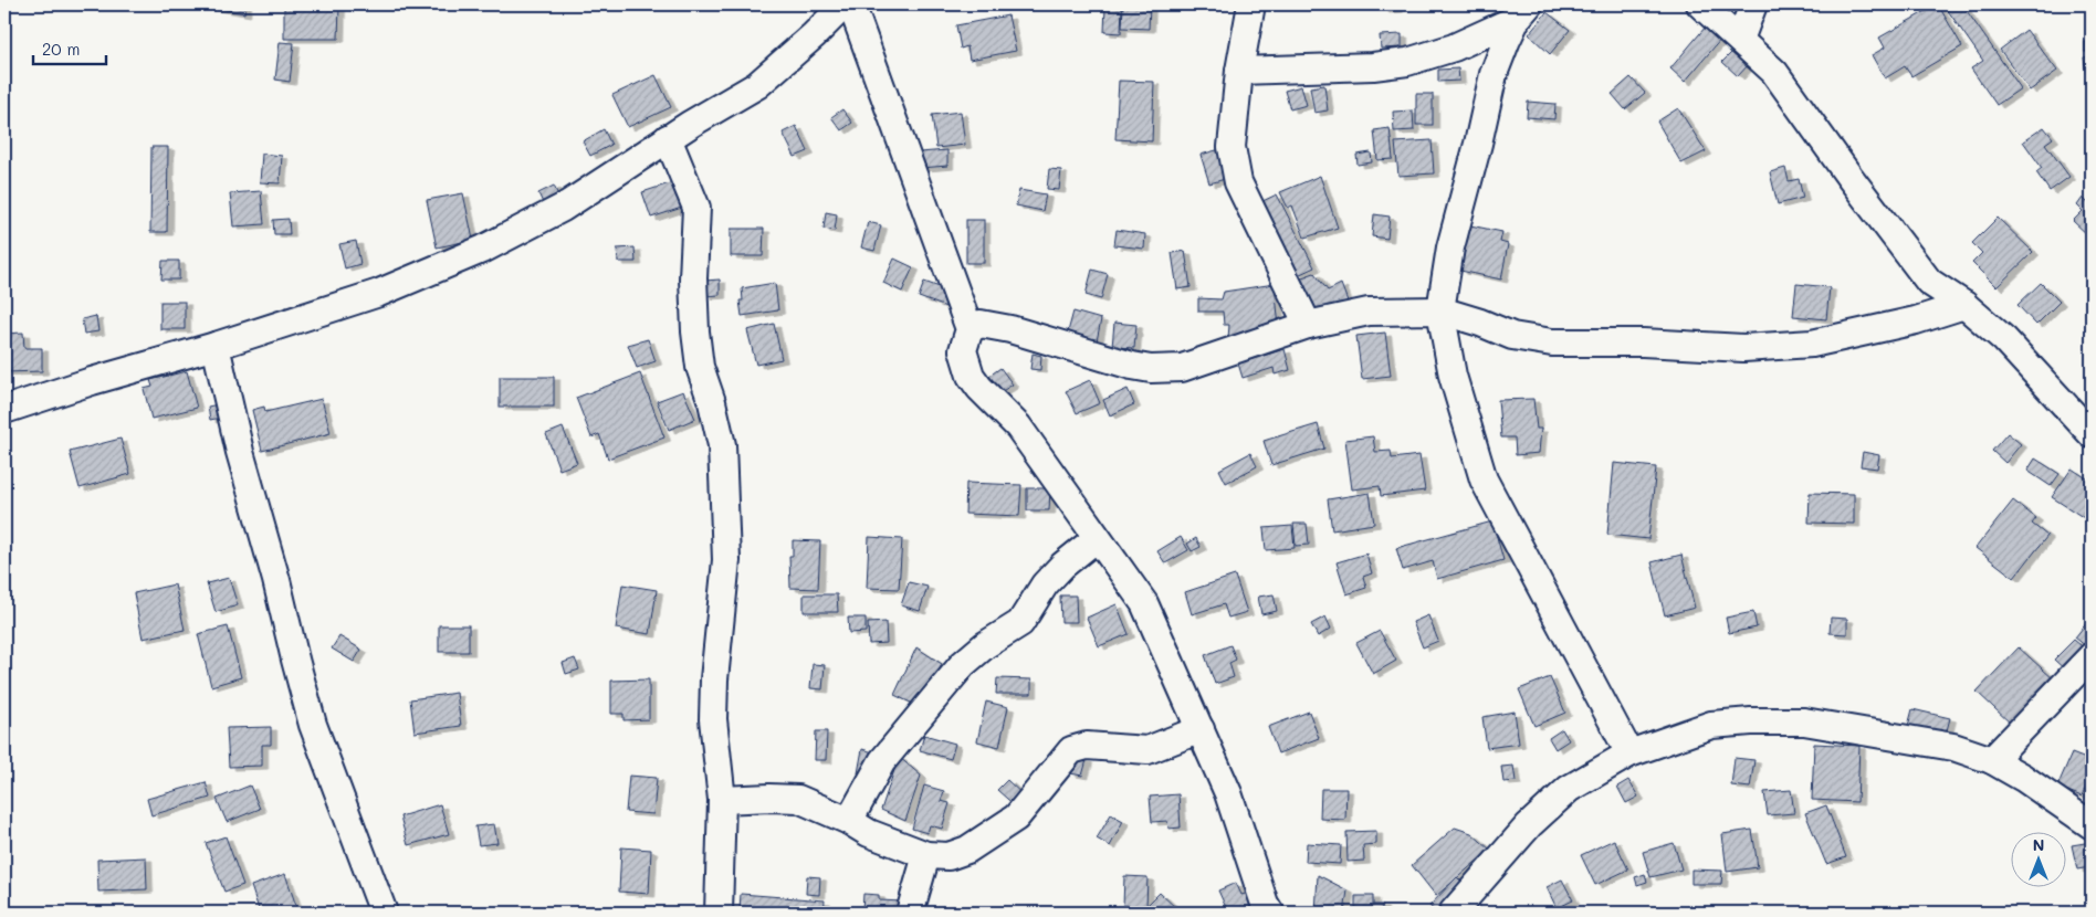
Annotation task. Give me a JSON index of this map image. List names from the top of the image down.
{
  "scale_bar": "20 m",
  "north": "top"
}
